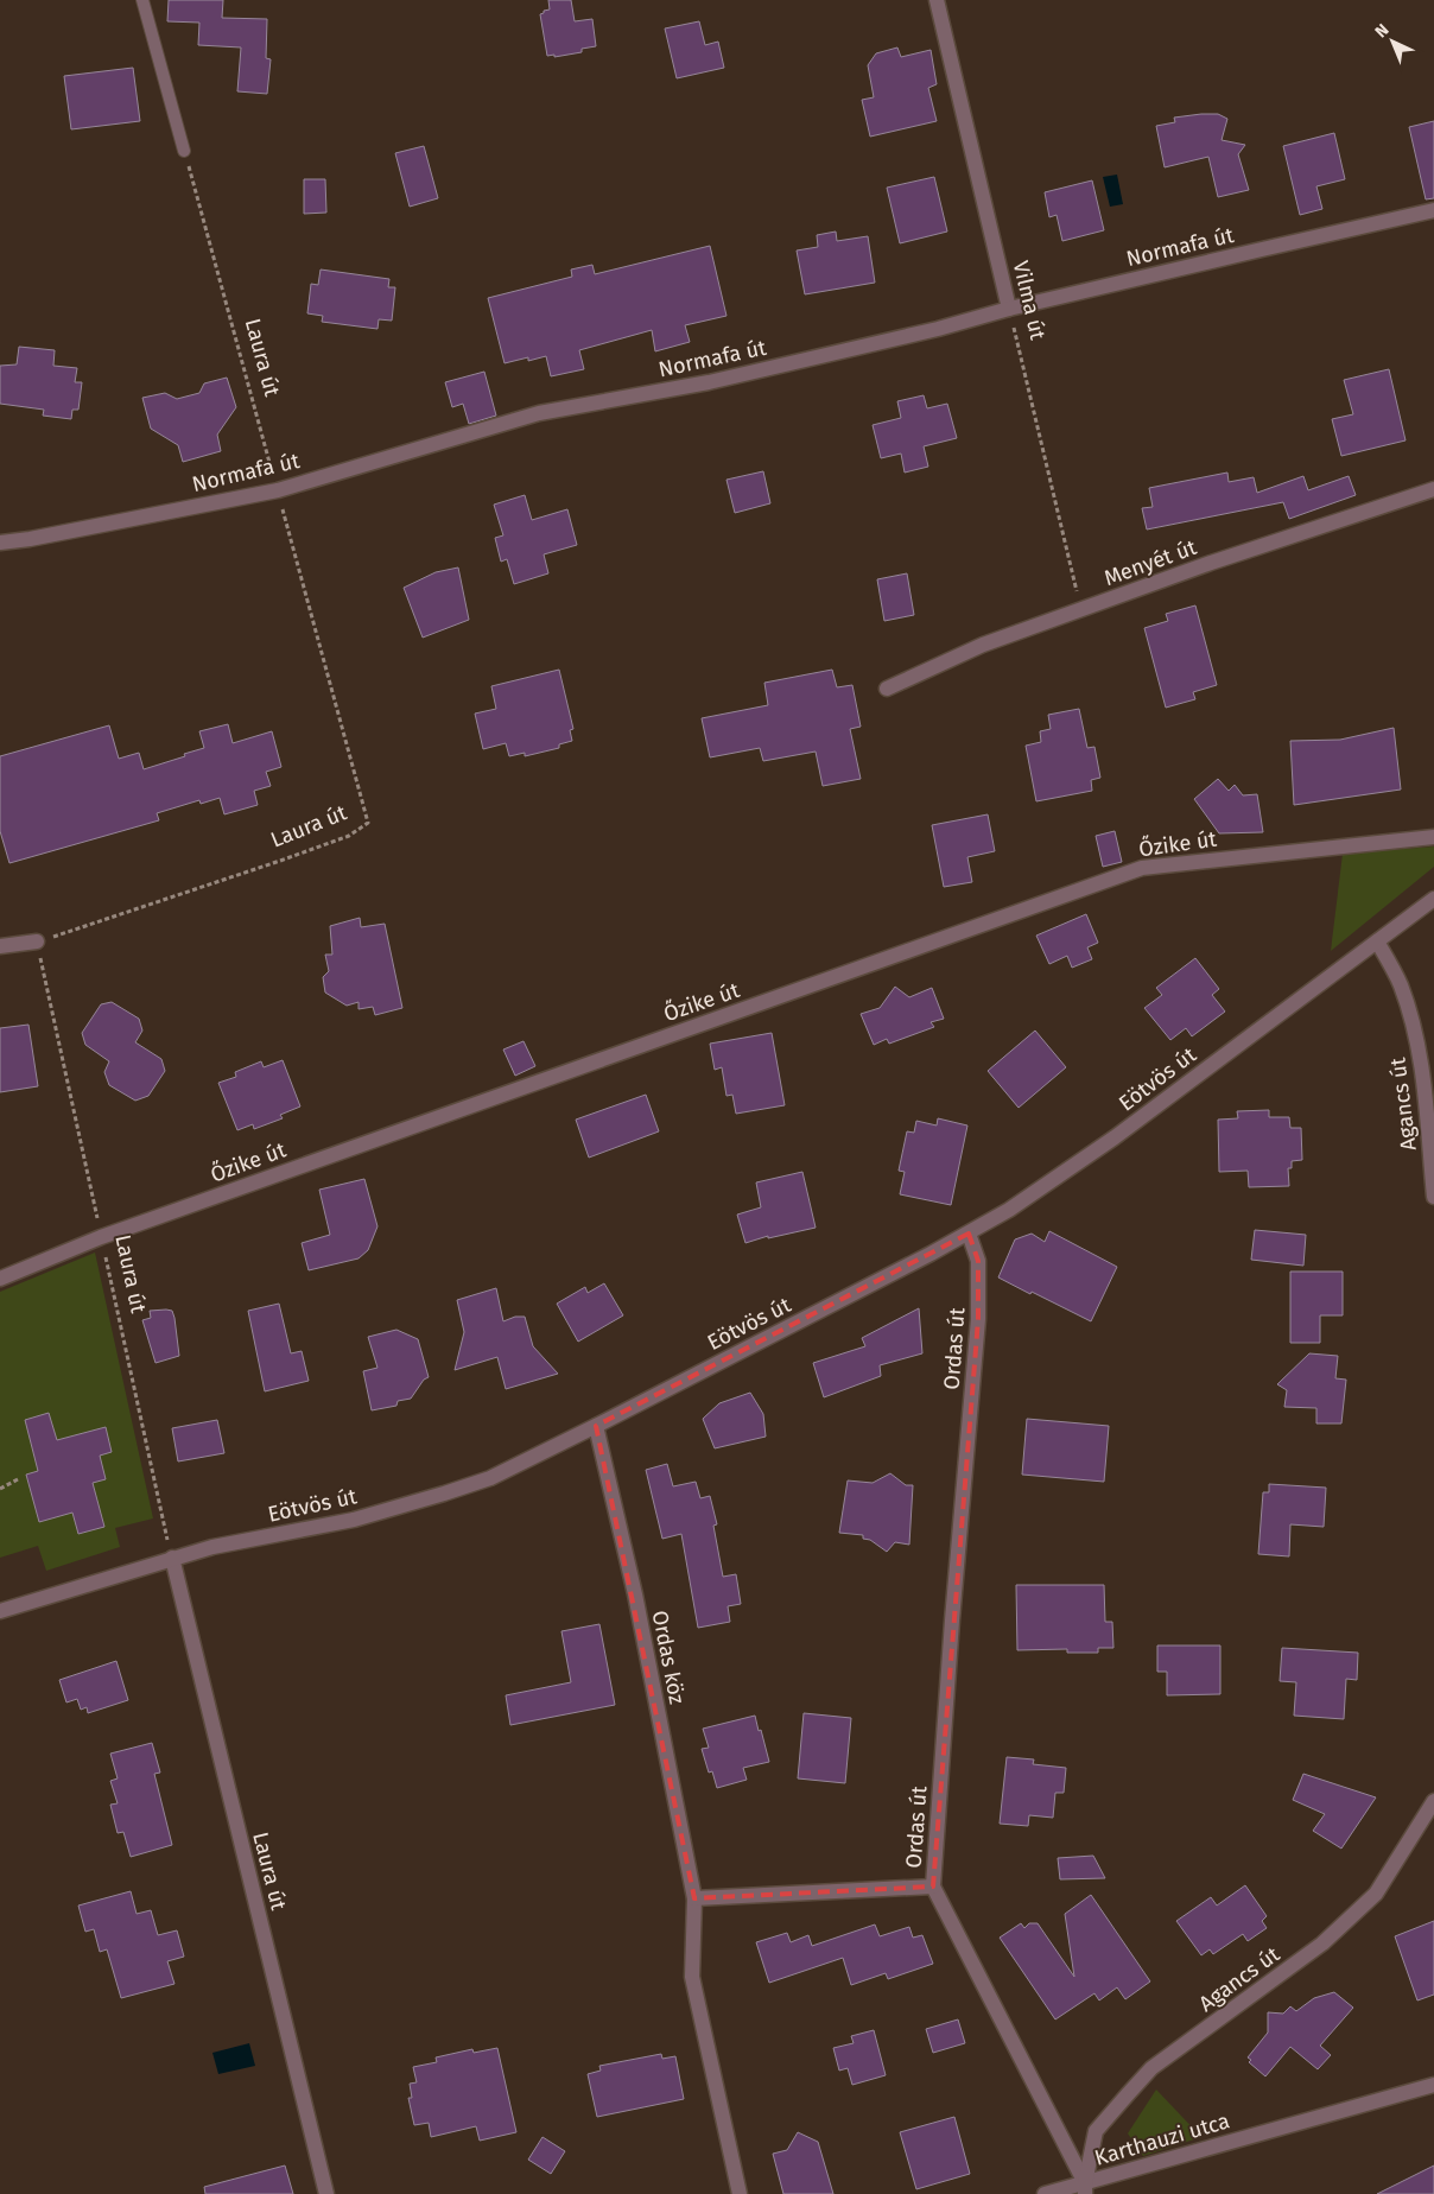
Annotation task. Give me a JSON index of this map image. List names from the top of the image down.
{
  "streets": {
    "street": [
      "Normafa út",
      "Vilma út",
      "Laura út",
      "Menyét út",
      "Őzike út",
      "Eötvös út",
      "Agancs út",
      "Ordas út",
      "Ordas köz",
      "Karthauzi utca"
    ]
  },
  "crossings": [
    ["Normafa út", "Vilma út"],
    ["Normafa út", "Laura út"],
    ["Vilma út", "Menyét út"],
    ["Laura út", "Őzike út"],
    ["Laura út", "Eötvös út"],
    ["Eötvös út", "Agancs út"],
    ["Eötvös út", "Ordas út"],
    ["Eötvös út", "Ordas köz"],
    ["Agancs út", "Karthauzi utca"],
    ["Ordas út", "Ordas köz"],
    ["Ordas út", "Karthauzi utca"]
  ],
  "north": "top left"
}
